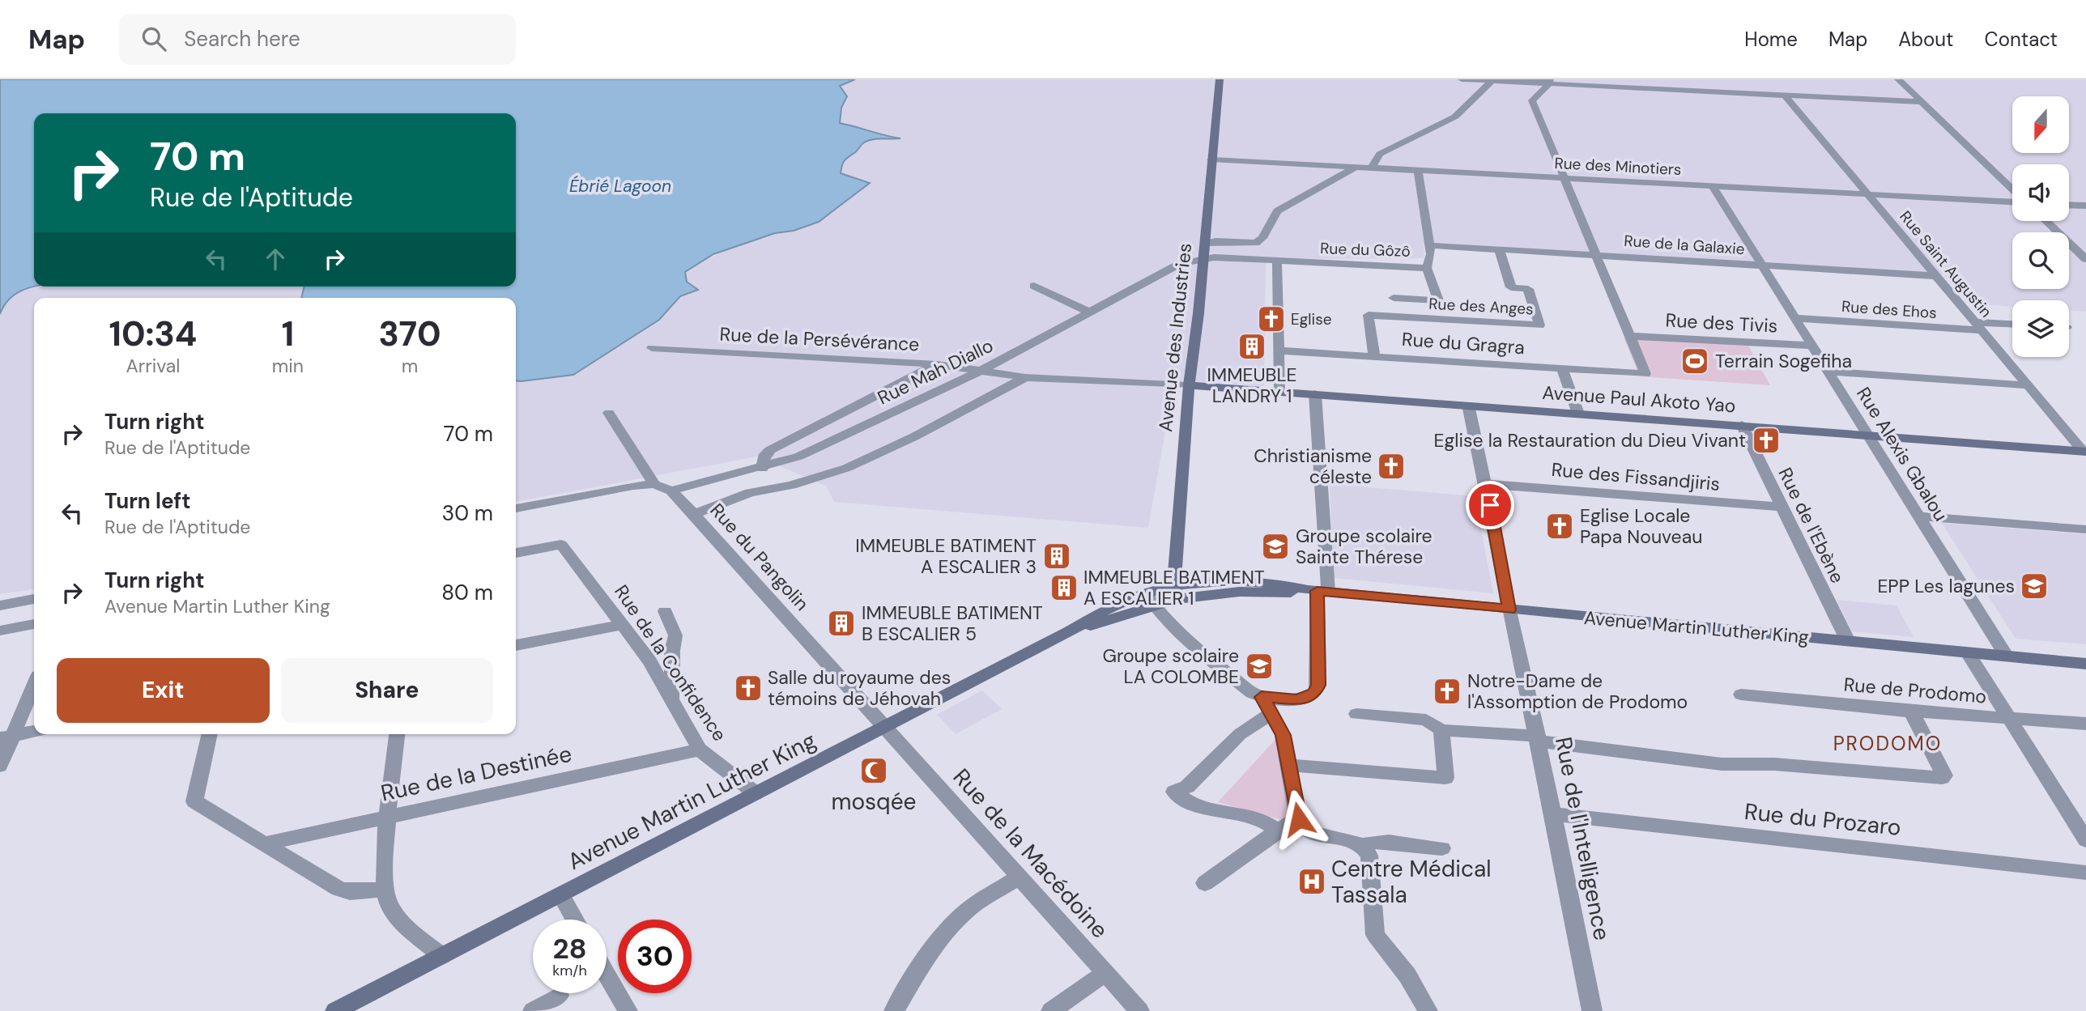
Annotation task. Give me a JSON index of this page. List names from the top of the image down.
{
  "streets": {
    "street": [
      "Rue des Minotiers",
      "Rue de la Galaxie",
      "Rue du Gôzô",
      "Rue Saint Augustin",
      "Rue des Anges",
      "Rue des Ehos",
      "Rue des Tivis",
      "Avenue des Industries",
      "Rue de la Persévérance",
      "Rue du Gragra",
      "Rue Mah Diallo",
      "Avenue Paul Akoto Yao",
      "Rue Alexis Gbalou",
      "Rue des Fissandjiris",
      "Rue de l'Ebène",
      "Rue du Pangolin",
      "Avenue Martin Luther King",
      "Rue de la Confidence",
      "Rue de Prodomo",
      "Rue de la Destinée",
      "Rue du Prozaro",
      "Rue de l'Intelligence",
      "Rue de la Macédoine"
    ]
  },
  "crossings": [
    ["Rue des Minotiers", "Rue du Gôzô"],
    ["Rue des Minotiers", "Rue Saint Augustin"],
    ["Rue des Minotiers", "Avenue des Industries"],
    ["Rue des Minotiers", "Rue Alexis Gbalou"],
    ["Rue de la Galaxie", "Rue du Gôzô"],
    ["Rue de la Galaxie", "Rue Saint Augustin"],
    ["Rue de la Galaxie", "Rue des Anges"],
    ["Rue de la Galaxie", "Rue Alexis Gbalou"],
    ["Rue du Gôzô", "Avenue des Industries"],
    ["Rue du Gôzô", "Rue Mah Diallo"],
    ["Rue Saint Augustin", "Rue des Ehos"],
    ["Rue Saint Augustin", "Avenue Paul Akoto Yao"],
    ["Rue des Anges", "Rue du Gragra"],
    ["Rue des Ehos", "Rue Alexis Gbalou"],
    ["Rue des Tivis", "Rue du Gragra"],
    ["Rue des Tivis", "Rue Alexis Gbalou"],
    ["Avenue des Industries", "Rue de la Persévérance"],
    ["Avenue des Industries", "Rue Mah Diallo"],
    ["Avenue des Industries", "Avenue Paul Akoto Yao"],
    ["Avenue des Industries", "Avenue Martin Luther King"],
    ["Rue de la Persévérance", "Rue Mah Diallo"],
    ["Rue de la Persévérance", "Avenue Paul Akoto Yao"],
    ["Rue Mah Diallo", "Rue du Pangolin"],
    ["Avenue Paul Akoto Yao", "Rue Alexis Gbalou"],
    ["Avenue Paul Akoto Yao", "Rue de l'Ebène"],
    ["Avenue Paul Akoto Yao", "Rue de l'Intelligence"],
    ["Rue Alexis Gbalou", "Avenue Martin Luther King"],
    ["Rue des Fissandjiris", "Rue de l'Ebène"],
    ["Rue des Fissandjiris", "Rue de l'Intelligence"],
    ["Rue de l'Ebène", "Avenue Martin Luther King"],
    ["Rue du Pangolin", "Avenue Martin Luther King"],
    ["Rue du Pangolin", "Rue de la Macédoine"],
    ["Avenue Martin Luther King", "Rue de la Confidence"],
    ["Avenue Martin Luther King", "Rue de l'Intelligence"],
    ["Avenue Martin Luther King", "Rue de la Macédoine"],
    ["Rue de la Confidence", "Rue de la Destinée"],
    ["Rue du Prozaro", "Rue de l'Intelligence"]
  ],
  "districts": ["PRODOMO"],
  "water": ["Ébrié Lagoon"],
  "places": {
    "church": [
      "Eglise",
      "Eglise la Restauration du Dieu Vivant",
      "Christianisme céleste",
      "Eglise Locale Papa Nouveau",
      "Salle du royaume des témoins de Jéhovah",
      "Notre-Dame de l'Assomption de Prodomo"
    ],
    "building": [
      "IMMEUBLE LANDRY 1",
      "IMMEUBLE BATIMENT A ESCALIER 3",
      "IMMEUBLE BATIMENT A ESCALIER 1",
      "IMMEUBLE BATIMENT B ESCALIER 5"
    ],
    "sports": ["Terrain Sogefiha"],
    "school or university": ["Groupe scolaire Sainte Thérese", "EPP Les lagunes", "Groupe scolaire LA COLOMBE"],
    "mosque": ["mosqée"],
    "hospital": ["Centre Médical Tassala"]
  },
  "north": "bottom",
  "page": {
    "header": "Map",
    "search": "Search here",
    "nav": [
      "Home",
      "Map",
      "About",
      "Contact"
    ],
    "turn": ["70 m", "Rue de l'Aptitude"],
    "eta": [
      "10:34",
      "Arrival",
      "1",
      "min",
      "370",
      "m"
    ],
    "list": [
      {
        "name": "Turn right",
        "note": "Rue de l'Aptitude",
        "value": "70 m"
      },
      {
        "name": "Turn left",
        "note": "Rue de l'Aptitude",
        "value": "30 m"
      },
      {
        "name": "Turn right",
        "note": "Avenue Martin Luther King",
        "value": "80 m"
      }
    ],
    "buttons": ["Exit", "Share"],
    "speed": "28 km/h",
    "limit": "30"
  }
}
